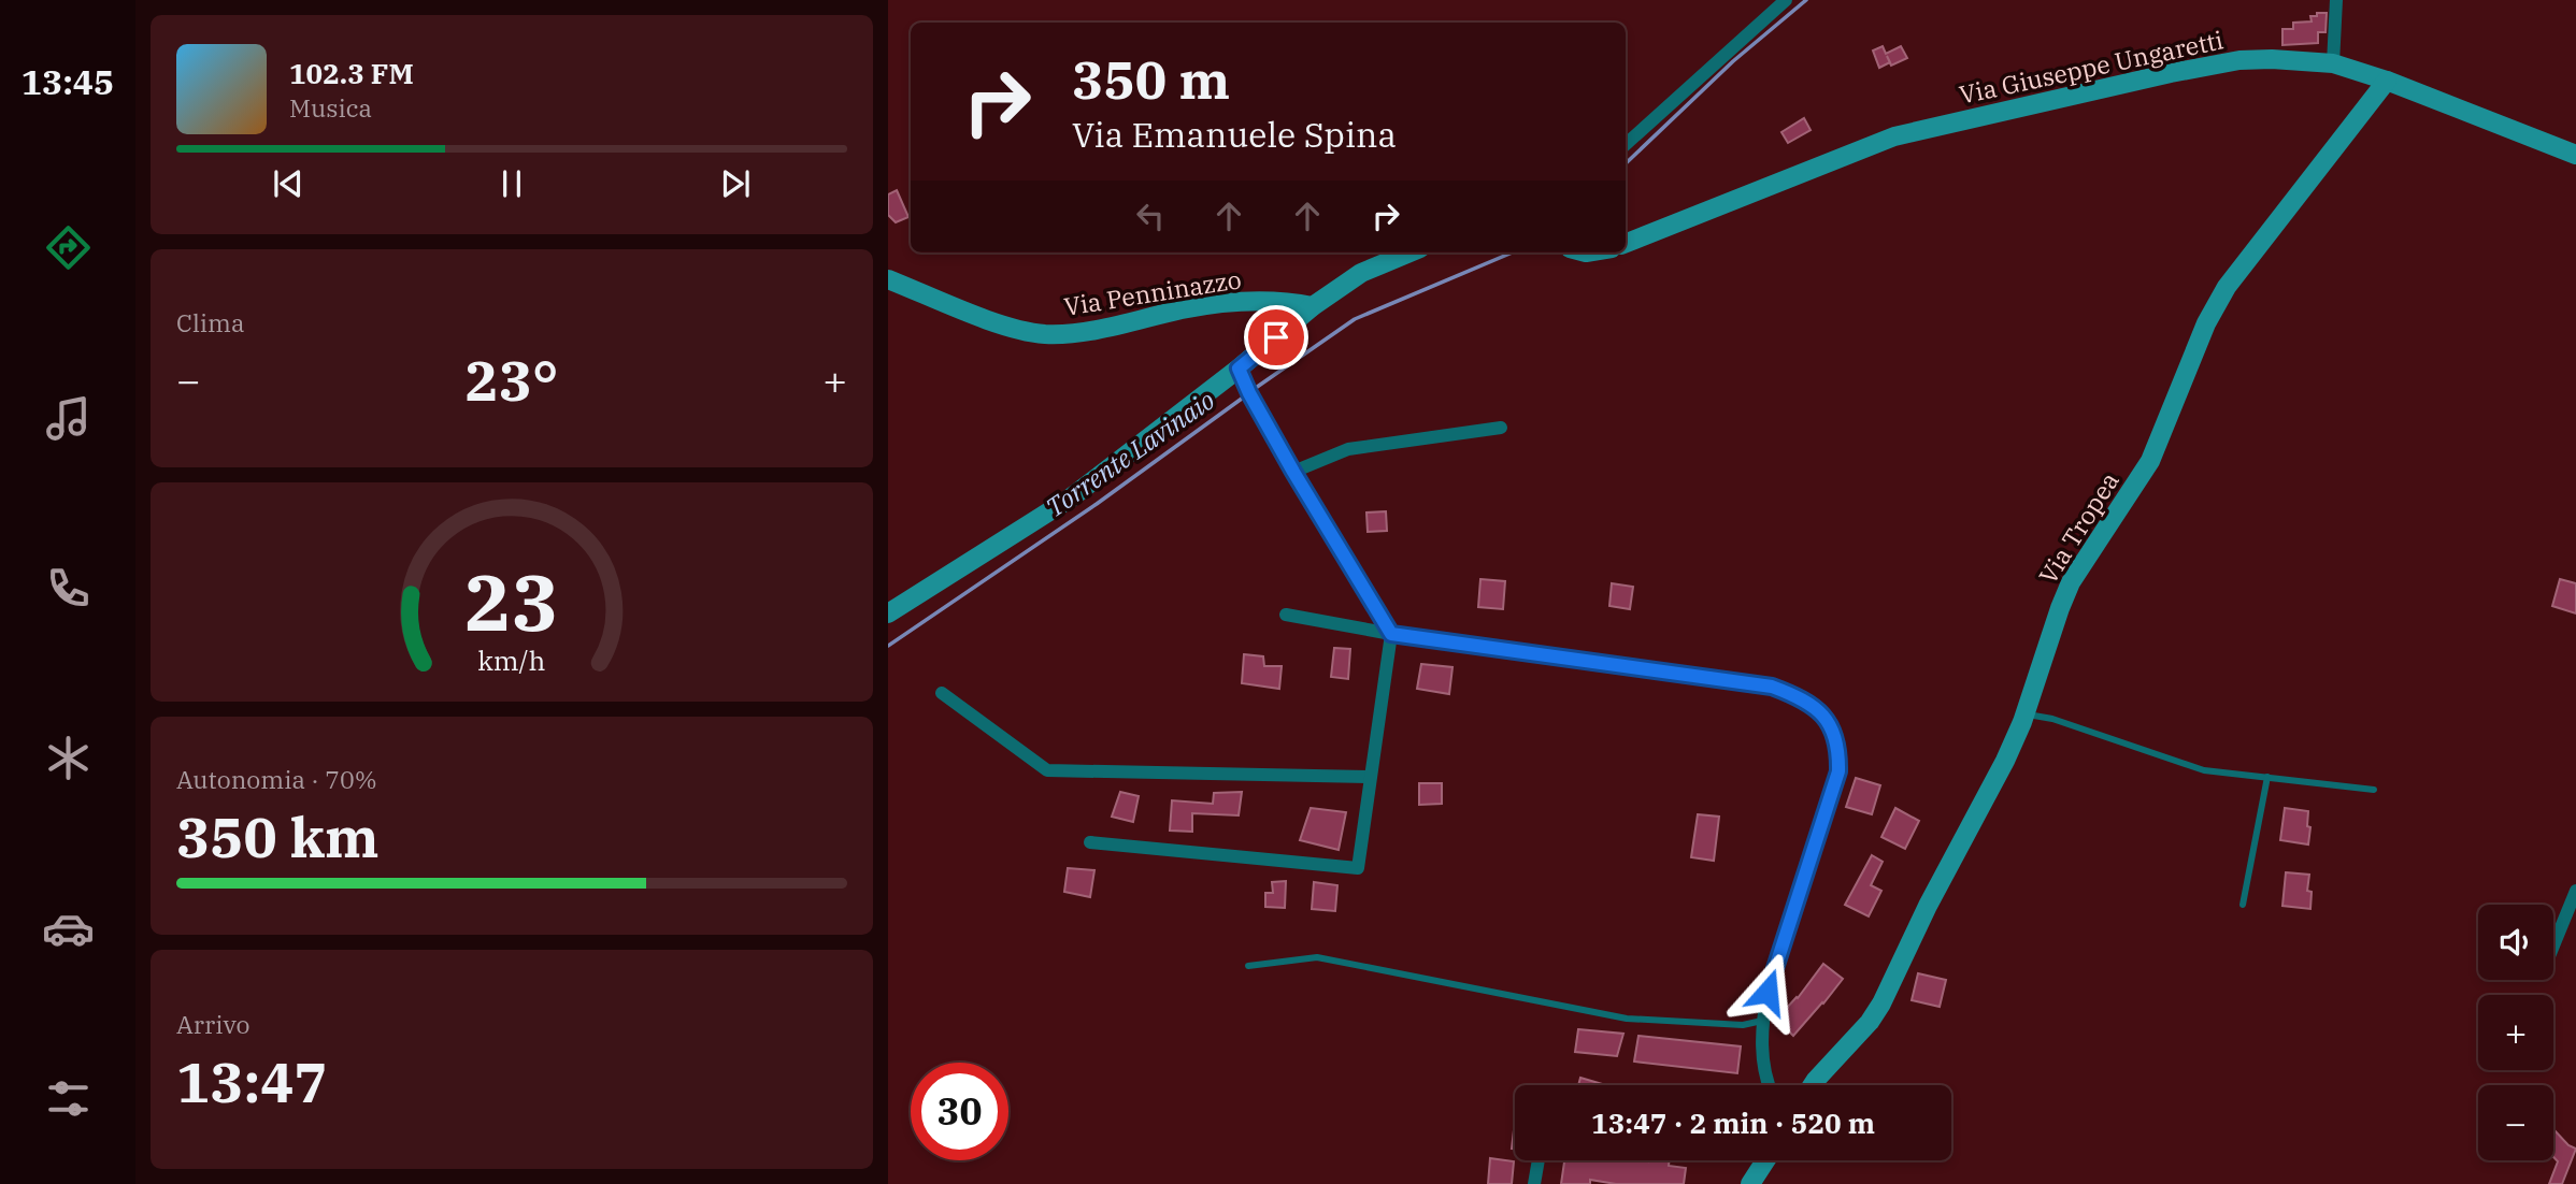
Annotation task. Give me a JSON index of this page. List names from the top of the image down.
{
  "streets": {
    "street": ["Via Giuseppe Ungaretti", "Via Penninazzo", "Via Tropea"]
  },
  "crossings": [
    ["Via Giuseppe Ungaretti", "Via Tropea"]
  ],
  "water": ["Torrente Lavinaio"],
  "page": {
    "tabs": "13:45",
    "turn": ["350 m", "Via Emanuele Spina"],
    "song": ["102.3 FM", "Musica"],
    "tile": [
      "Clima",
      ["Autonomia · 70%", "350 km"],
      ["Arrivo", "13:47"]
    ],
    "heat": ["−", "23°", "+"],
    "map_buttons": ["+", "−"],
    "limit": "30",
    "trip": "13:47 · 2 min · 520 m",
    "gauge": ["23", "km/h"]
  }
}
